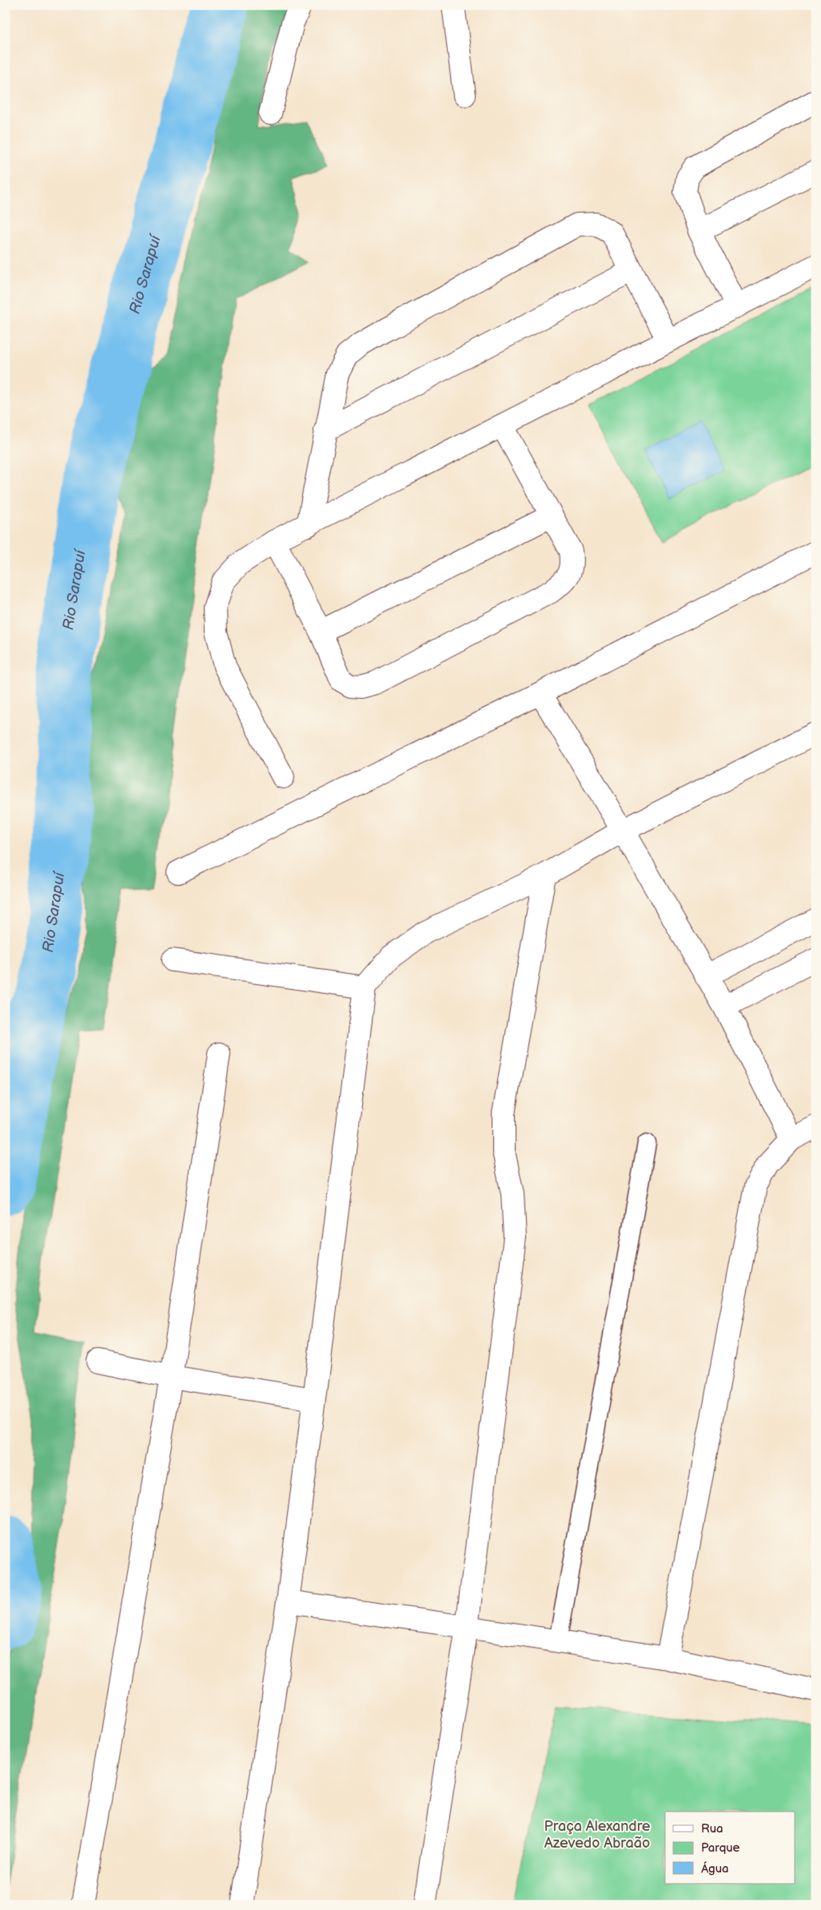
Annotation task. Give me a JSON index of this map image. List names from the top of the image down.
{
  "water": ["Rio Sarapuí"],
  "parks": ["Praça Alexandre Azevedo Abraão"],
  "legend": ["Rua", "Parque", "Água"]
}
